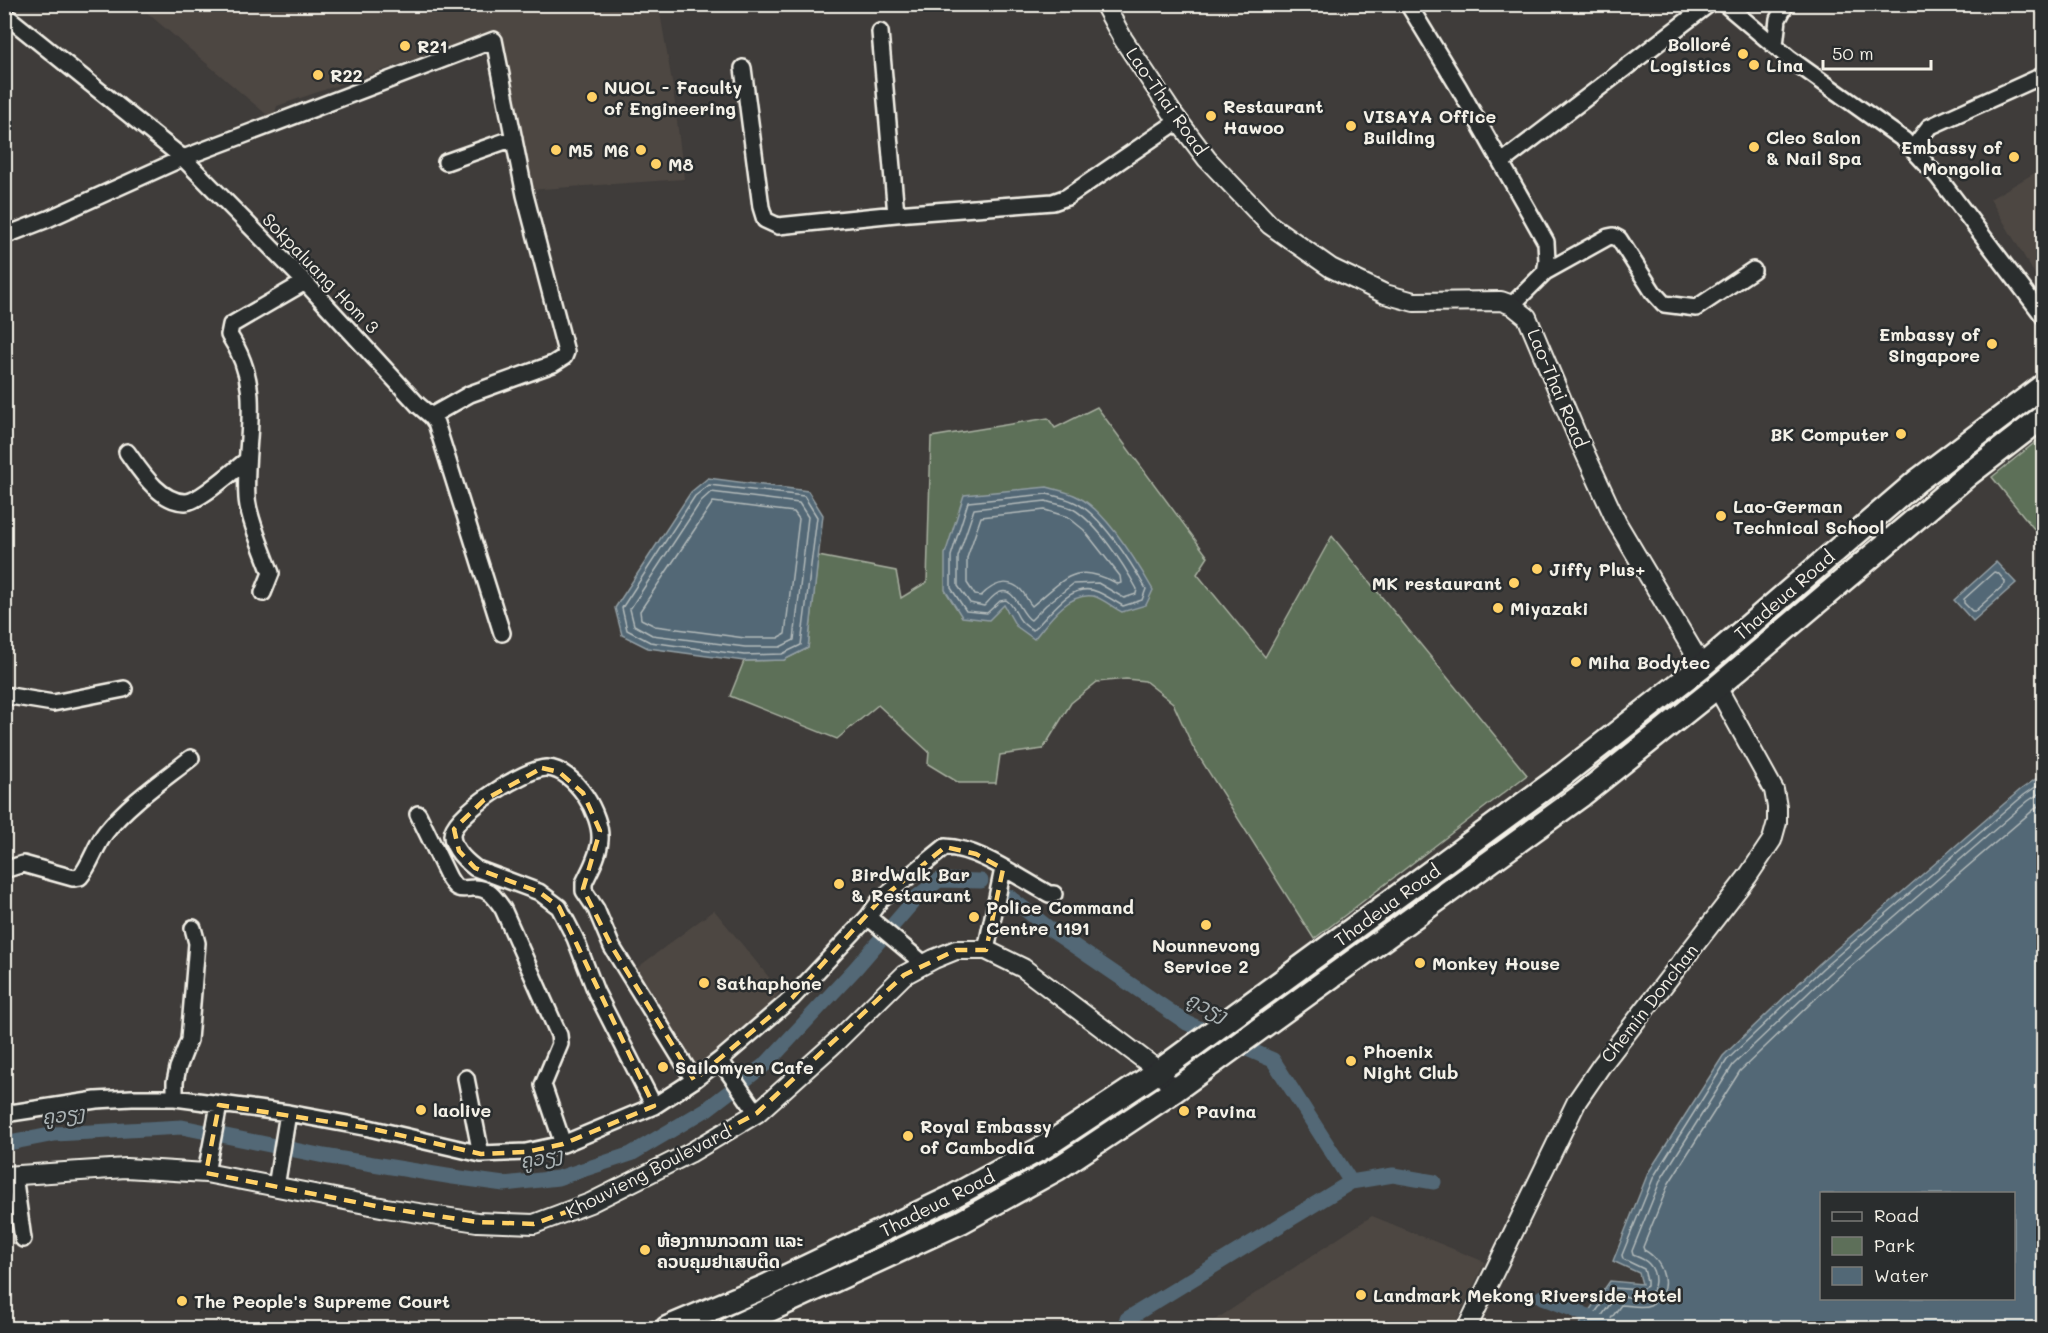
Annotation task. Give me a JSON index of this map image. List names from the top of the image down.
{
  "streets": {
    "main road": ["Thadeua Road"],
    "street": [
      "Lao-Thai Road",
      "Sokpaluang Hom 3",
      "Chemin Donchan",
      "Khouvieng Boulevard"
    ]
  },
  "crossings": [
    ["Lao-Thai Road", "Thadeua Road"],
    ["Thadeua Road", "Chemin Donchan"],
    ["Thadeua Road", "Khouvieng Boulevard"]
  ],
  "water": ["ຄູວຽງ"],
  "places": [
    "R21",
    "Bolloré Logistics",
    "Lina",
    "R22",
    "NUOL - Faculty of Engineering",
    "Restaurant Hawoo",
    "VISAYA Office Building",
    "Cleo Salon & Nail Spa",
    "M5",
    "M6",
    "Embassy of Mongolia",
    "M8",
    "Embassy of Singapore",
    "BK Computer",
    "Lao-German Technical School",
    "Jiffy Plus+",
    "MK restaurant",
    "Miyazaki",
    "Miha Bodytec",
    "BirdWalk Bar & Restaurant",
    "Police Command Centre 1191",
    "Nounnevong Service 2",
    "Monkey House",
    "Sathaphone",
    "Phoenix Night Club",
    "Sailomyen Cafe",
    "laolive",
    "Pavina",
    "Royal Embassy of Cambodia",
    "ຫ້ອງການກວດກາ ແລະ ຄວບຄຸມຢາເສບຕິດ",
    "Landmark Mekong Riverside Hotel",
    "The People's Supreme Court"
  ],
  "legend": ["Road", "Park", "Water"],
  "scale_bar": "50 m"
}
